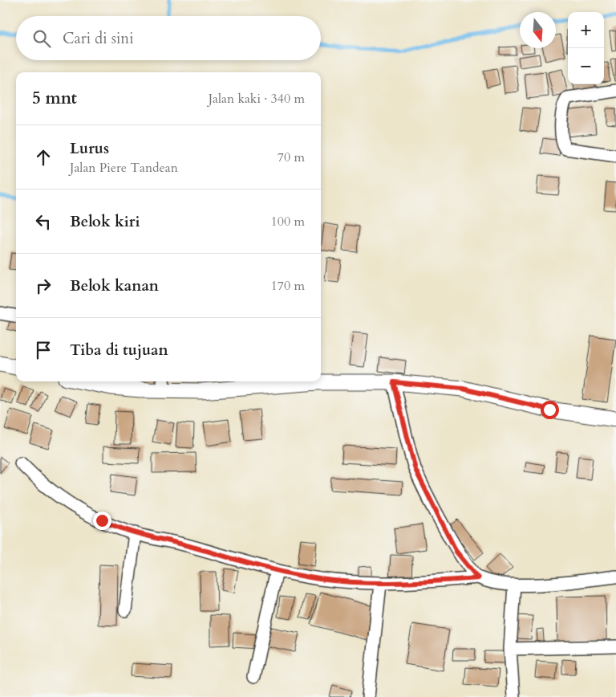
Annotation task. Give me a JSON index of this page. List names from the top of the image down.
{
  "north": "bottom",
  "page": {
    "map_buttons": ["+", "−"],
    "search": "Cari di sini",
    "heading": ["5 mnt", "Jalan kaki · 340 m"],
    "list": [
      ["Lurus", "Jalan Piere Tandean", "70 m"],
      ["Belok kiri", "100 m"],
      ["Belok kanan", "170 m"],
      "Tiba di tujuan"
    ]
  }
}
